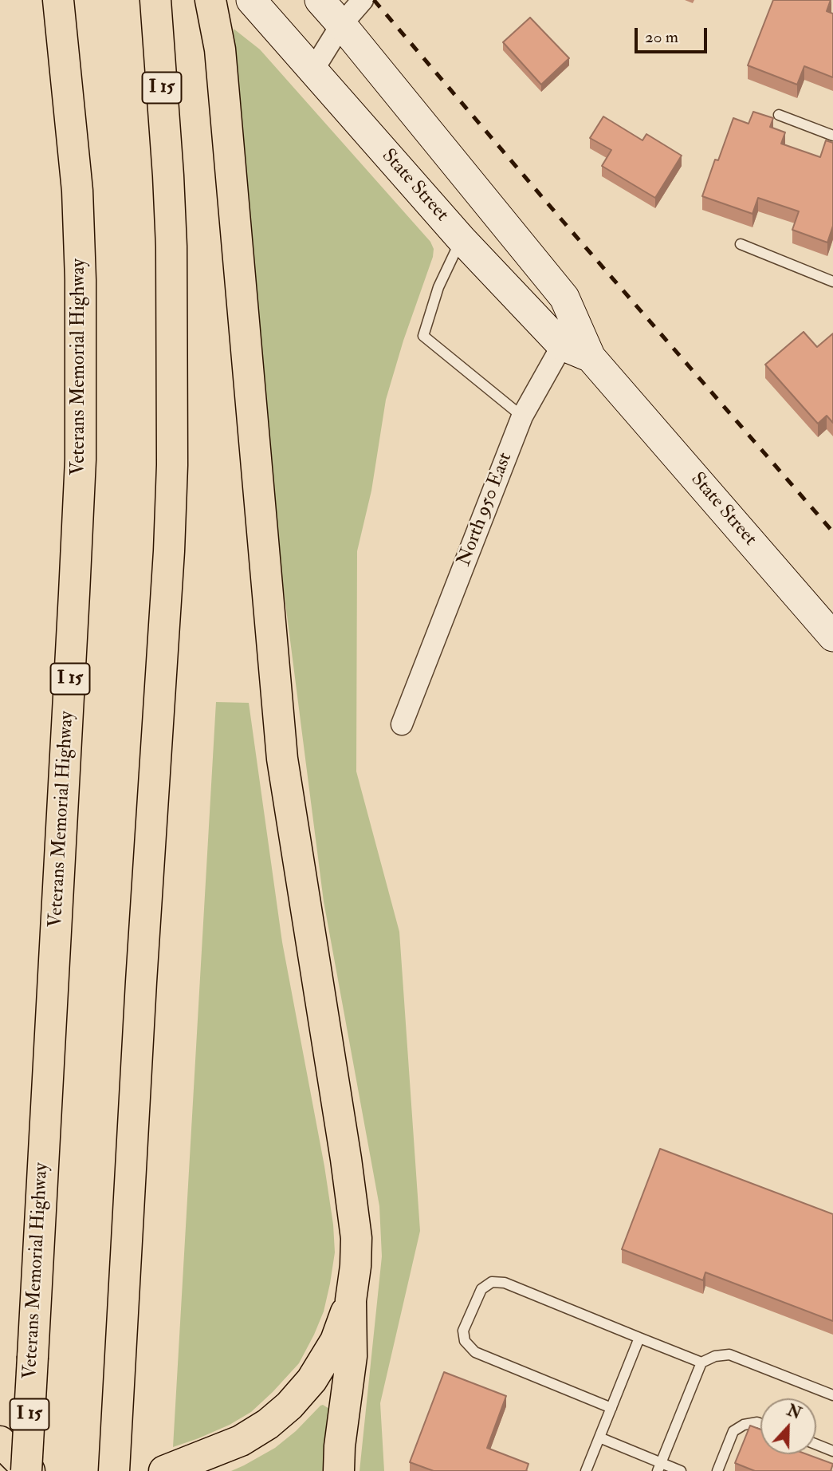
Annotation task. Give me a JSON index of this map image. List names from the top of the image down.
{
  "streets": {
    "highway": ["I 15", "Veterans Memorial Highway"],
    "main road": ["State Street"],
    "street": ["North 950 East"]
  },
  "crossings": [
    ["State Street", "North 950 East"]
  ],
  "scale_bar": "20 m",
  "north": "top"
}
